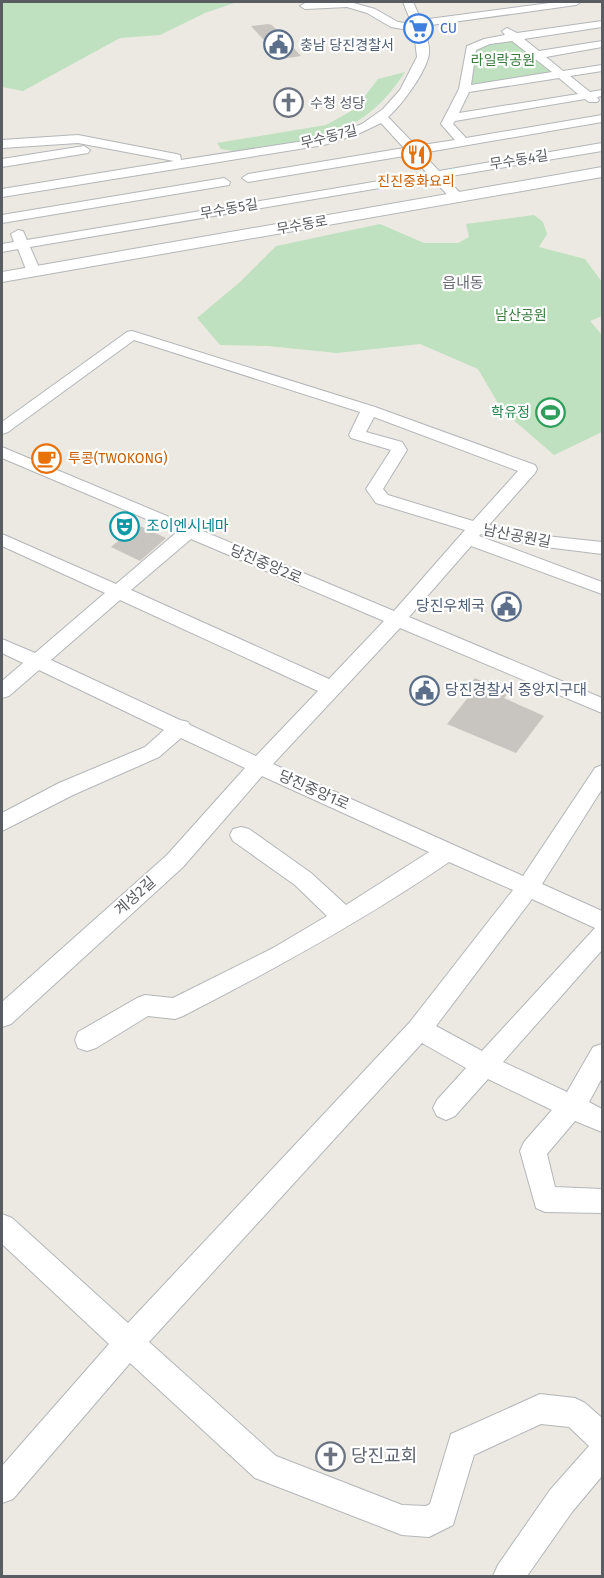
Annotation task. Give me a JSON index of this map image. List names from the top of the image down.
{
  "streets": {
    "street": [
      "무수동7길",
      "무수동4길",
      "무수동5길",
      "무수동로",
      "남산공원길",
      "당진중앙2로",
      "당진중앙1로",
      "계성2길"
    ]
  },
  "crossings": [
    ["무수동4길", "무수동5길"],
    ["당진중앙1로", "계성2길"]
  ],
  "districts": ["읍내동"],
  "parks": ["라일락공원", "남산공원"],
  "places": {
    "supermarket": ["CU"],
    "public building": ["충남 당진경찰서", "당진우체국", "당진경찰서 중앙지구대"],
    "church": ["수청 성당", "당진교회"],
    "restaurant": ["진진중화요리"],
    "sports": ["학유정"],
    "cafe": ["투콩(TWOKONG)"],
    "theatre": ["조이엔시네마"]
  }
}
